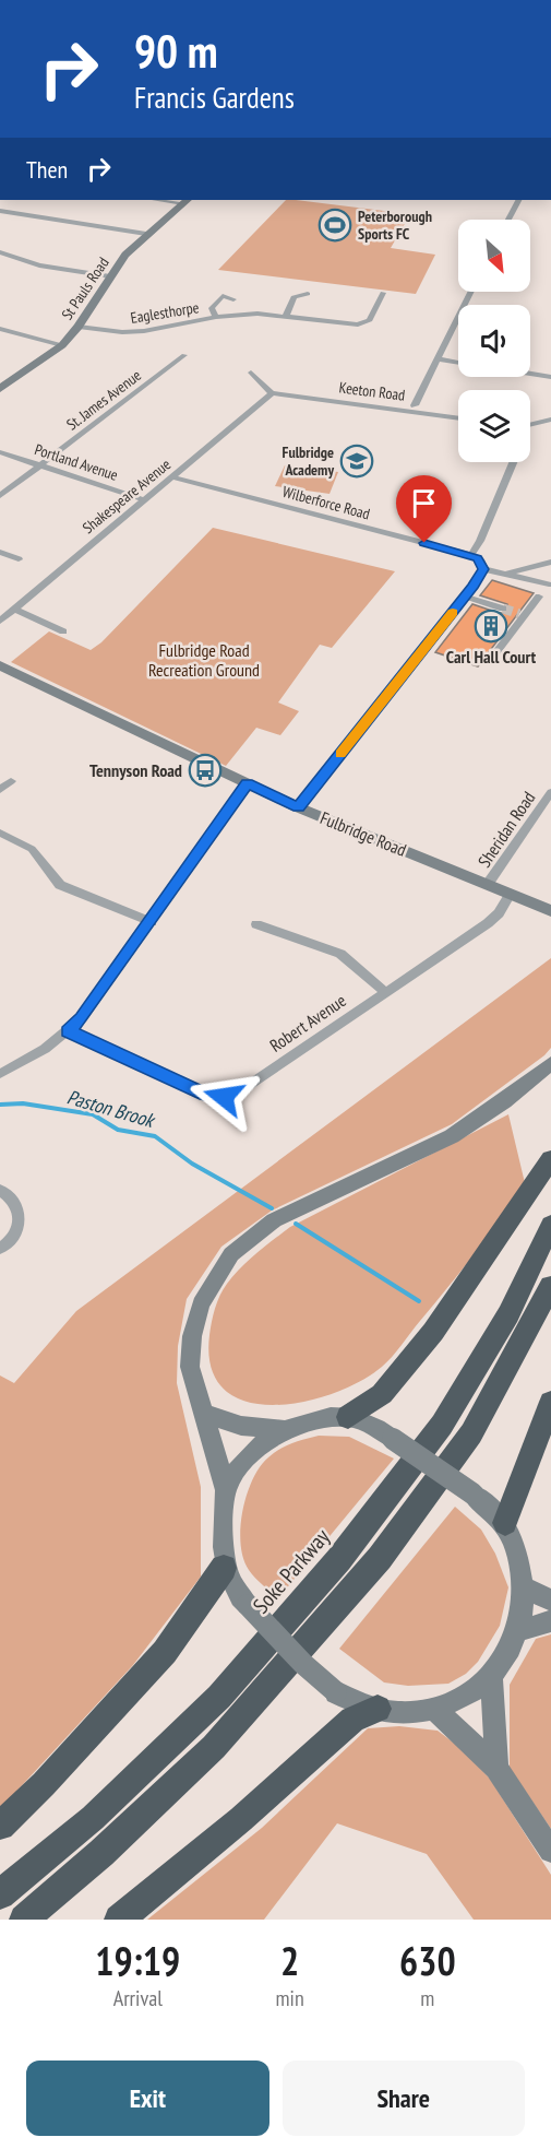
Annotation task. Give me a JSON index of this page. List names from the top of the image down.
{
  "streets": {
    "highway": ["Soke Parkway"],
    "street": [
      "St Pauls Road",
      "Eaglesthorpe",
      "Keeton Road",
      "St. James Avenue",
      "Portland Avenue",
      "Shakespeare Avenue",
      "Wilberforce Road",
      "Sheridan Road",
      "Fulbridge Road",
      "Robert Avenue"
    ]
  },
  "crossings": [
    ["St Pauls Road", "Eaglesthorpe"],
    ["Keeton Road", "Shakespeare Avenue"],
    ["St. James Avenue", "Portland Avenue"],
    ["Portland Avenue", "Shakespeare Avenue"],
    ["Shakespeare Avenue", "Wilberforce Road"],
    ["Sheridan Road", "Fulbridge Road"],
    ["Fulbridge Road", "Robert Avenue"]
  ],
  "water": ["Paston Brook"],
  "parks": ["Fulbridge Road Recreation Ground"],
  "places": {
    "sports": ["Peterborough Sports FC"],
    "school or university": ["Fulbridge Academy"],
    "building": ["Carl Hall Court"],
    "bus stop": ["Tennyson Road"]
  },
  "north": "bottom right",
  "page": {
    "turn": ["90 m", "Francis Gardens"],
    "then": "Then",
    "eta": [
      "19:19",
      "Arrival",
      "2",
      "min",
      "630",
      "m"
    ],
    "buttons": ["Exit", "Share"]
  }
}
